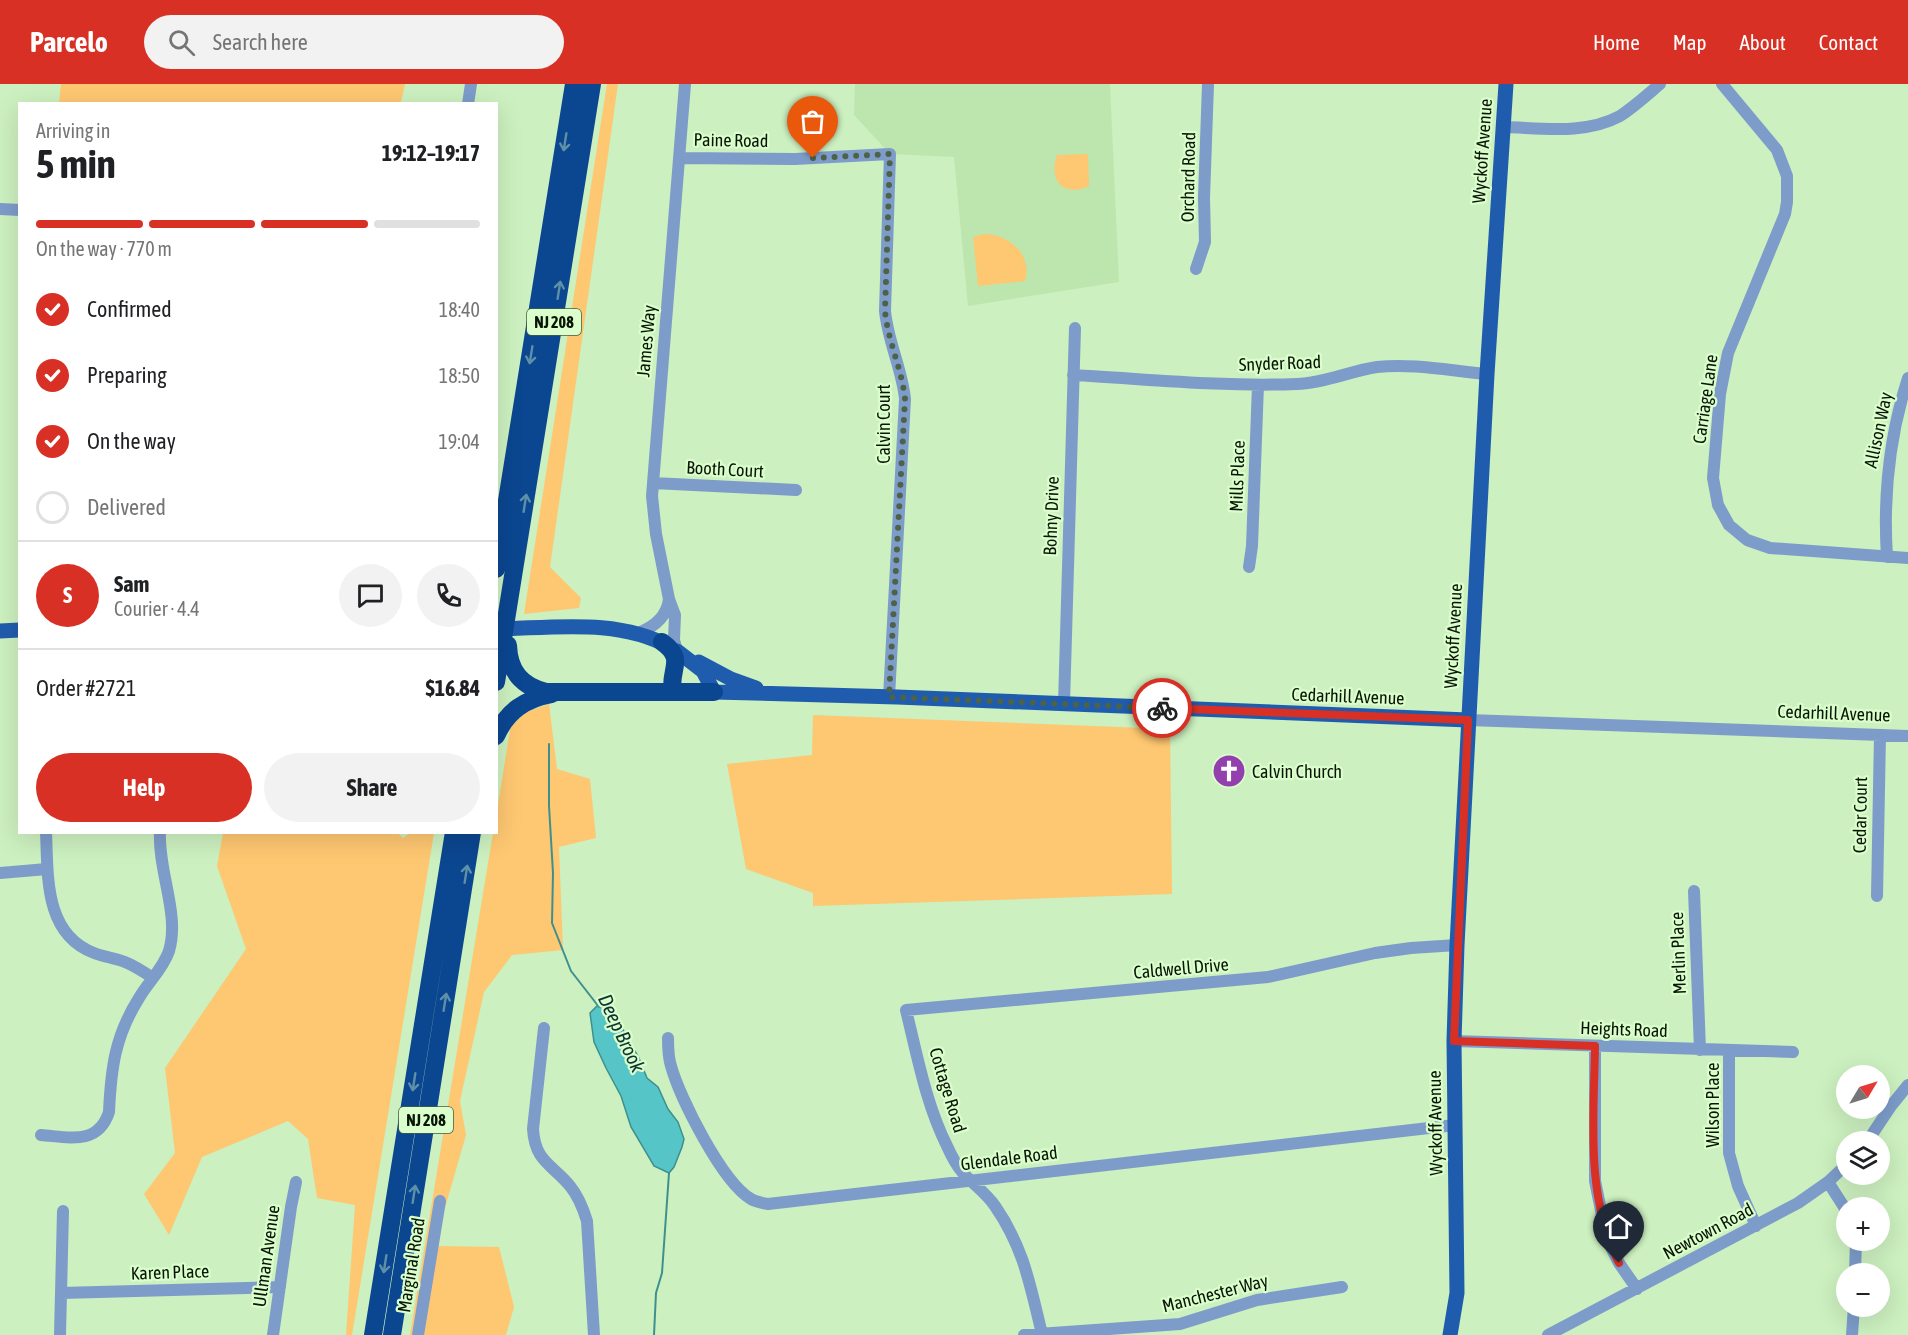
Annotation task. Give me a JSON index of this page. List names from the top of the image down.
{
  "streets": {
    "highway": ["NJ 208"],
    "main road": ["Wyckoff Avenue", "Cedarhill Avenue"],
    "street": [
      "Paine Road",
      "Orchard Road",
      "James Way",
      "Snyder Road",
      "Carriage Lane",
      "Calvin Court",
      "Allison Way",
      "Booth Court",
      "Mills Place",
      "Bohny Drive",
      "Cedar Court",
      "Merlin Place",
      "Caldwell Drive",
      "Heights Road",
      "Cottage Road",
      "Wilson Place",
      "Glendale Road",
      "Newtown Road",
      "Ullman Avenue",
      "Marginal Road",
      "Karen Place",
      "Manchester Way"
    ]
  },
  "crossings": [
    ["Paine Road", "James Way"],
    ["Paine Road", "Calvin Court"],
    ["Wyckoff Avenue", "Snyder Road"],
    ["Wyckoff Avenue", "Cedarhill Avenue"],
    ["Wyckoff Avenue", "Caldwell Drive"],
    ["Wyckoff Avenue", "Heights Road"],
    ["Wyckoff Avenue", "Glendale Road"],
    ["James Way", "Booth Court"],
    ["James Way", "Cedarhill Avenue"],
    ["Snyder Road", "Mills Place"],
    ["Snyder Road", "Bohny Drive"],
    ["Carriage Lane", "Allison Way"],
    ["Calvin Court", "Cedarhill Avenue"],
    ["Bohny Drive", "Cedarhill Avenue"],
    ["Cedarhill Avenue", "Cedar Court"],
    ["Merlin Place", "Heights Road"],
    ["Caldwell Drive", "Cottage Road"],
    ["Heights Road", "Wilson Place"],
    ["Cottage Road", "Glendale Road"],
    ["Cottage Road", "Manchester Way"],
    ["Wilson Place", "Newtown Road"],
    ["Ullman Avenue", "Karen Place"]
  ],
  "water": ["Deep Brook"],
  "places": {
    "church": ["Calvin Church"]
  },
  "north": "top right",
  "page": {
    "header": "Parcelo",
    "search": "Search here",
    "nav": [
      "Home",
      "Map",
      "About",
      "Contact"
    ],
    "heading": ["5 min", "Arriving in", "19:12–19:17"],
    "panel": [
      "Sam",
      "Courier · 4.4",
      "Order #2721",
      "$16.84"
    ],
    "bar": "On the way · 770 m",
    "list": [
      ["Confirmed", "18:40"],
      ["Preparing", "18:50"],
      ["On the way", "19:04"],
      "Delivered"
    ],
    "round": "S",
    "buttons": ["Help", "Share"],
    "map_buttons": ["+", "−"]
  }
}
